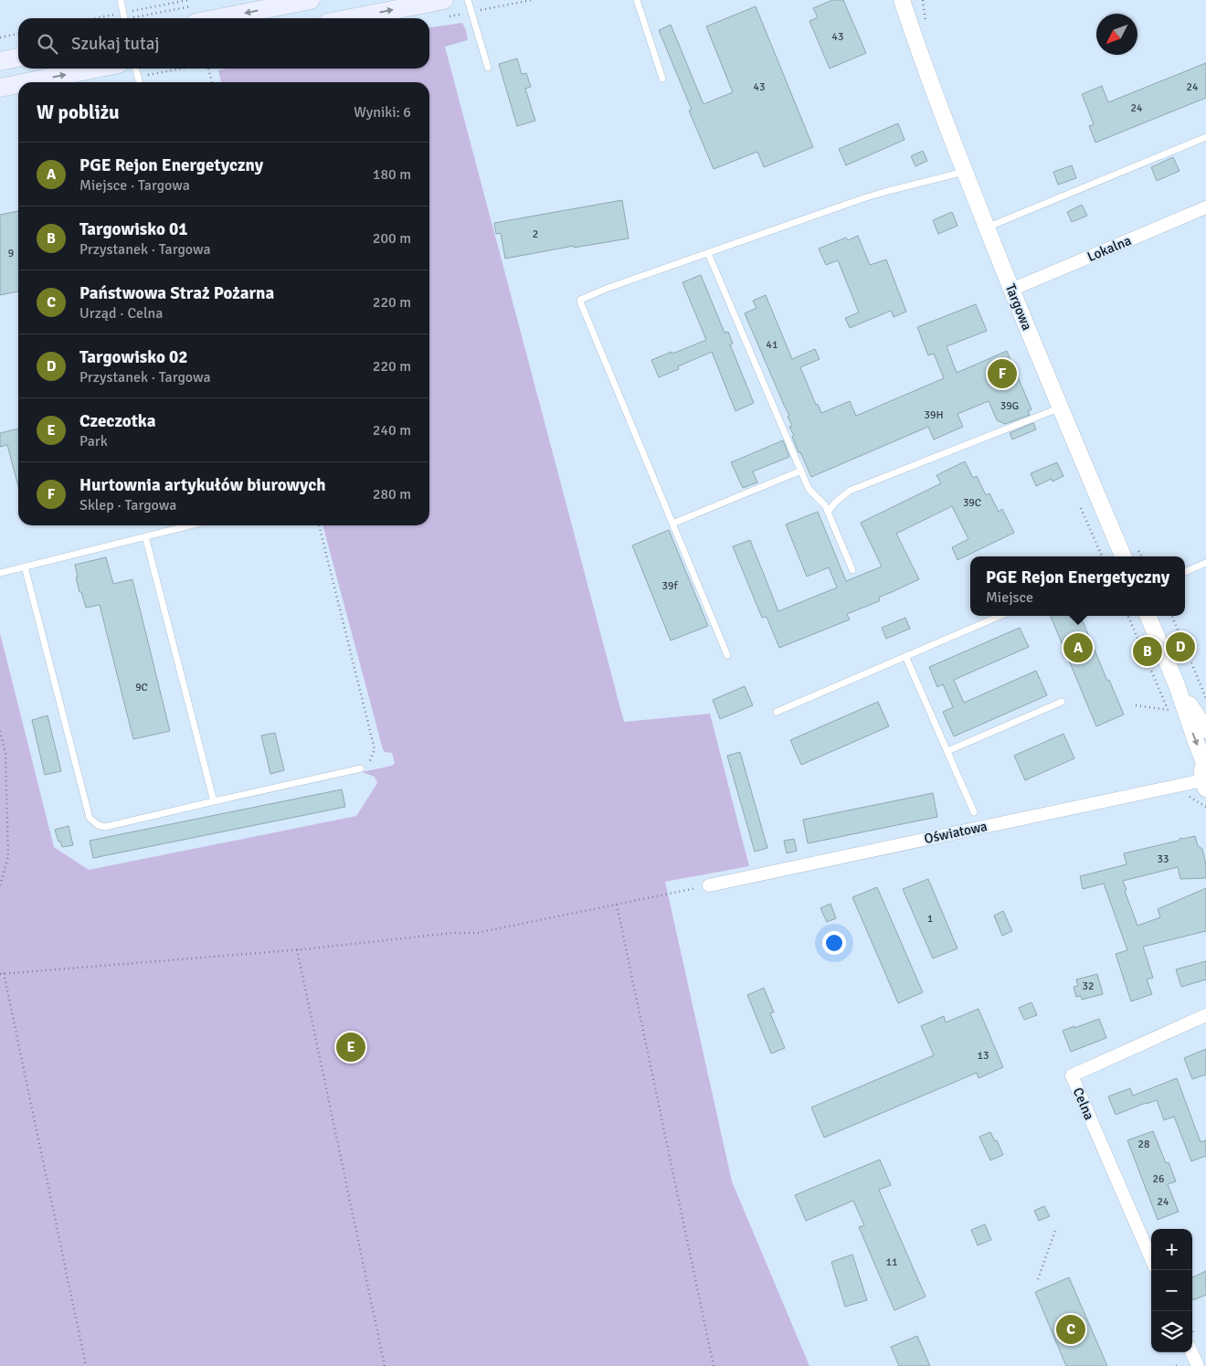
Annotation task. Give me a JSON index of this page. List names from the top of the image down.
{
  "streets": {
    "street": [
      "Lokalna",
      "Targowa",
      "Oświatowa",
      "Celna"
    ]
  },
  "crossings": [
    ["Lokalna", "Targowa"]
  ],
  "house_numbers": [
    "43",
    "43",
    "24",
    "24",
    "2",
    "9",
    "41",
    "39G",
    "39H",
    "39C",
    "39f",
    "9C",
    "33",
    "1",
    "32",
    "13",
    "28",
    "26",
    "24",
    "11"
  ],
  "north": "bottom left",
  "page": {
    "search": "Szukaj tutaj",
    "heading": ["W pobliżu", "Wyniki: 6"],
    "list": [
      {
        "mark": "A",
        "name": "PGE Rejon Energetyczny",
        "note": "Miejsce · Targowa",
        "value": "180 m"
      },
      {
        "mark": "B",
        "name": "Targowisko 01",
        "note": "Przystanek · Targowa",
        "value": "200 m"
      },
      {
        "mark": "C",
        "name": "Państwowa Straż Pożarna",
        "note": "Urząd · Celna",
        "value": "220 m"
      },
      {
        "mark": "D",
        "name": "Targowisko 02",
        "note": "Przystanek · Targowa",
        "value": "220 m"
      },
      {
        "mark": "E",
        "name": "Czeczotka",
        "note": "Park",
        "value": "240 m"
      },
      {
        "mark": "F",
        "name": "Hurtownia artykułów biurowych",
        "note": "Sklep · Targowa",
        "value": "280 m"
      }
    ],
    "pins": [
      "F",
      "D",
      "A",
      "B",
      "E",
      "C"
    ],
    "popup": ["PGE Rejon Energetyczny", "Miejsce"],
    "map_buttons": ["+", "−"]
  }
}
